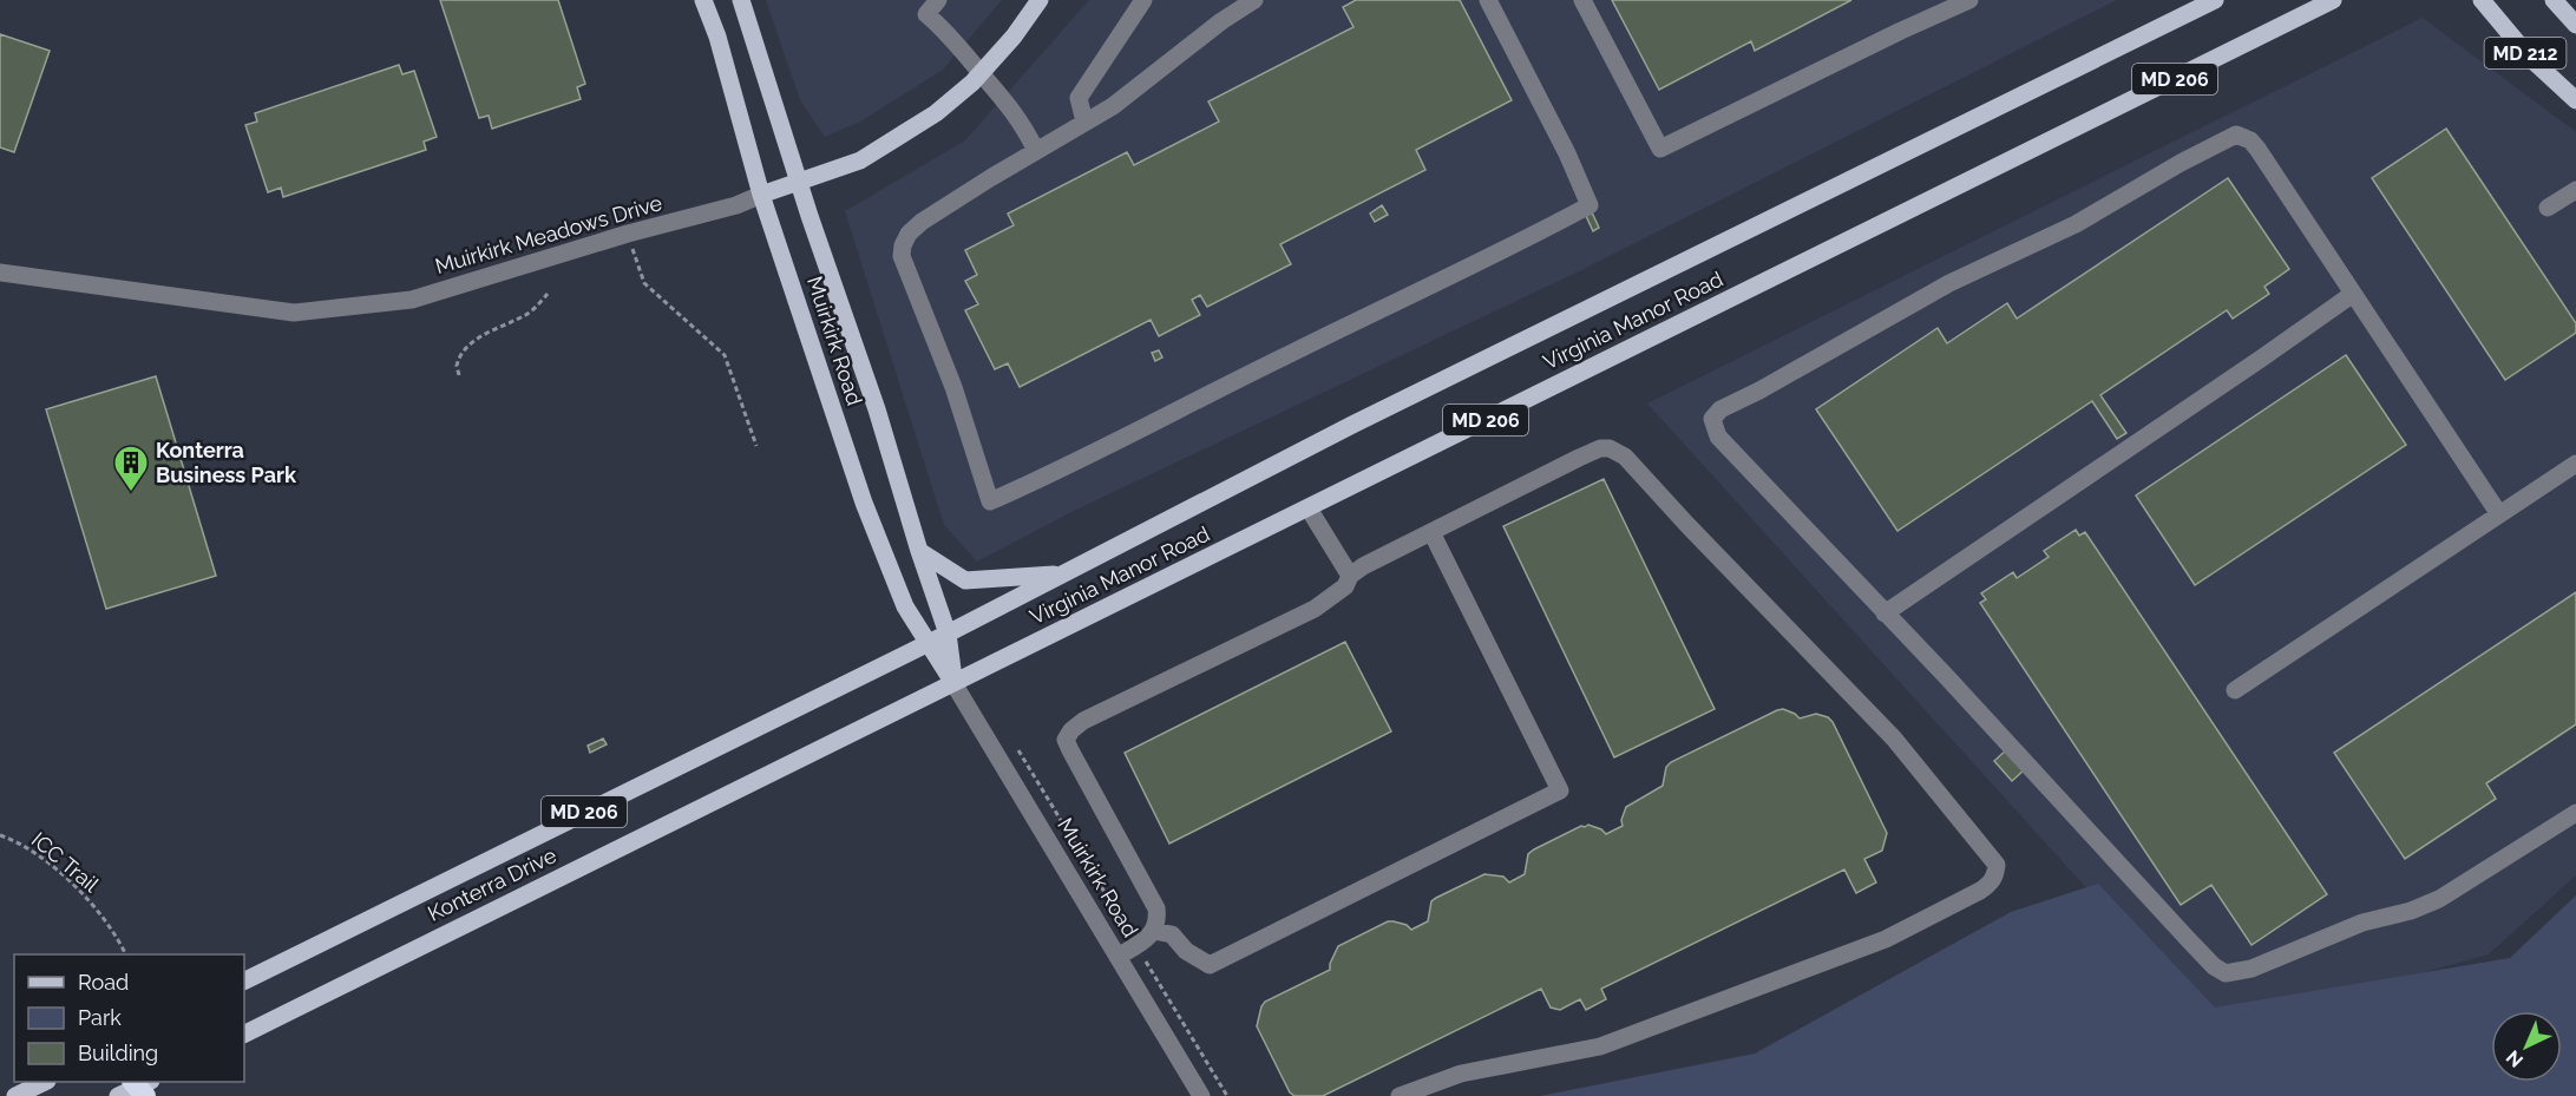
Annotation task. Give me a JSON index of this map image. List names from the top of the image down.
{
  "streets": {
    "main road": [
      "MD 212",
      "MD 206",
      "Muirkirk Meadows Drive",
      "Virginia Manor Road",
      "Muirkirk Road",
      "Konterra Drive"
    ],
    "path": ["ICC Trail"]
  },
  "crossings": [
    ["Muirkirk Meadows Drive", "Muirkirk Road"],
    ["Virginia Manor Road", "Muirkirk Road"],
    ["Virginia Manor Road", "Konterra Drive"],
    ["Muirkirk Road", "Konterra Drive"]
  ],
  "places": {
    "building": ["Konterra Business Park"]
  },
  "legend": ["Road", "Park", "Building"],
  "north": "bottom left"
}
